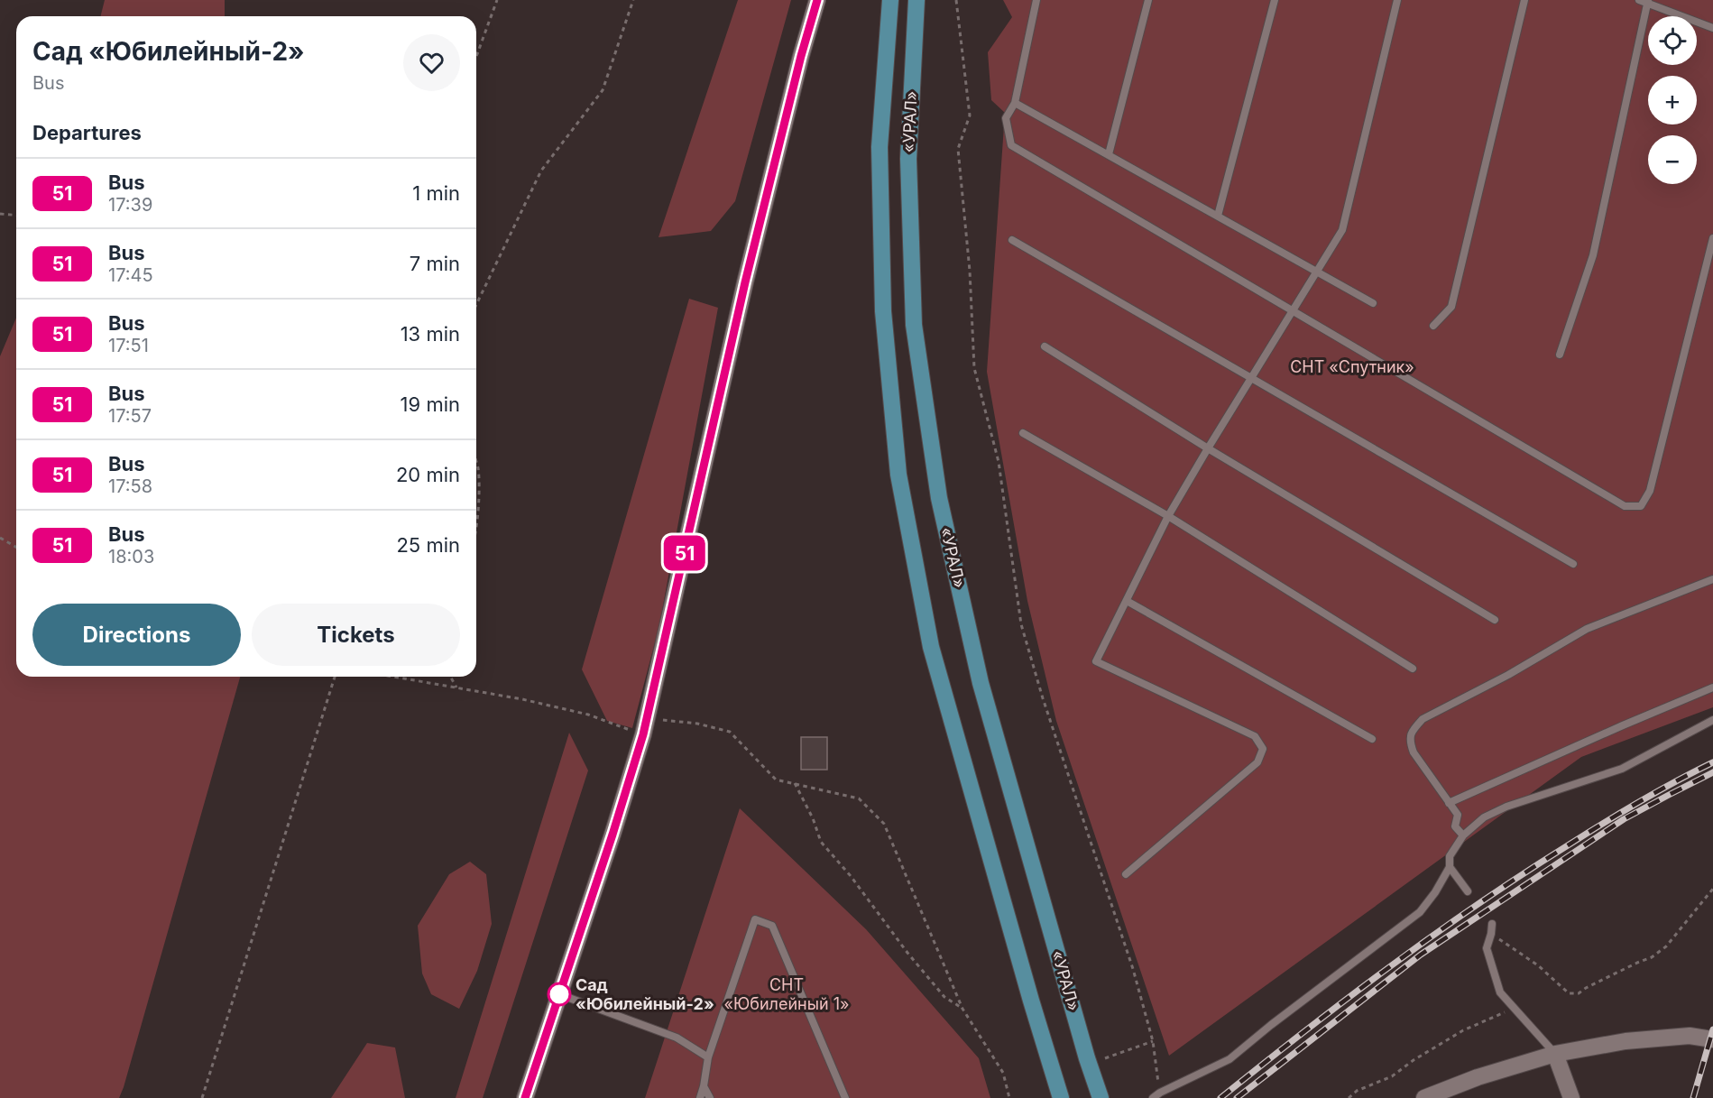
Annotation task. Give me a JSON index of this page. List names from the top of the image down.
{
  "streets": {
    "main road": ["«УРАЛ»"]
  },
  "parks": ["СНТ «Спутник»", "СНТ «Юбилейный 1»"],
  "places": ["Сад «Юбилейный-2»"],
  "lines": ["bus line 51"],
  "page": {
    "on_map": "51",
    "map_buttons": ["+", "−"],
    "heading": [
      ["Сад «Юбилейный-2»", "Bus"],
      "Departures"
    ],
    "list": [
      {
        "mark": "51",
        "name": "Bus",
        "note": "17:39",
        "value": "1 min"
      },
      {
        "mark": "51",
        "name": "Bus",
        "note": "17:45",
        "value": "7 min"
      },
      {
        "mark": "51",
        "name": "Bus",
        "note": "17:51",
        "value": "13 min"
      },
      {
        "mark": "51",
        "name": "Bus",
        "note": "17:57",
        "value": "19 min"
      },
      {
        "mark": "51",
        "name": "Bus",
        "note": "17:58",
        "value": "20 min"
      },
      {
        "mark": "51",
        "name": "Bus",
        "note": "18:03",
        "value": "25 min"
      }
    ],
    "buttons": ["Directions", "Tickets"]
  }
}
